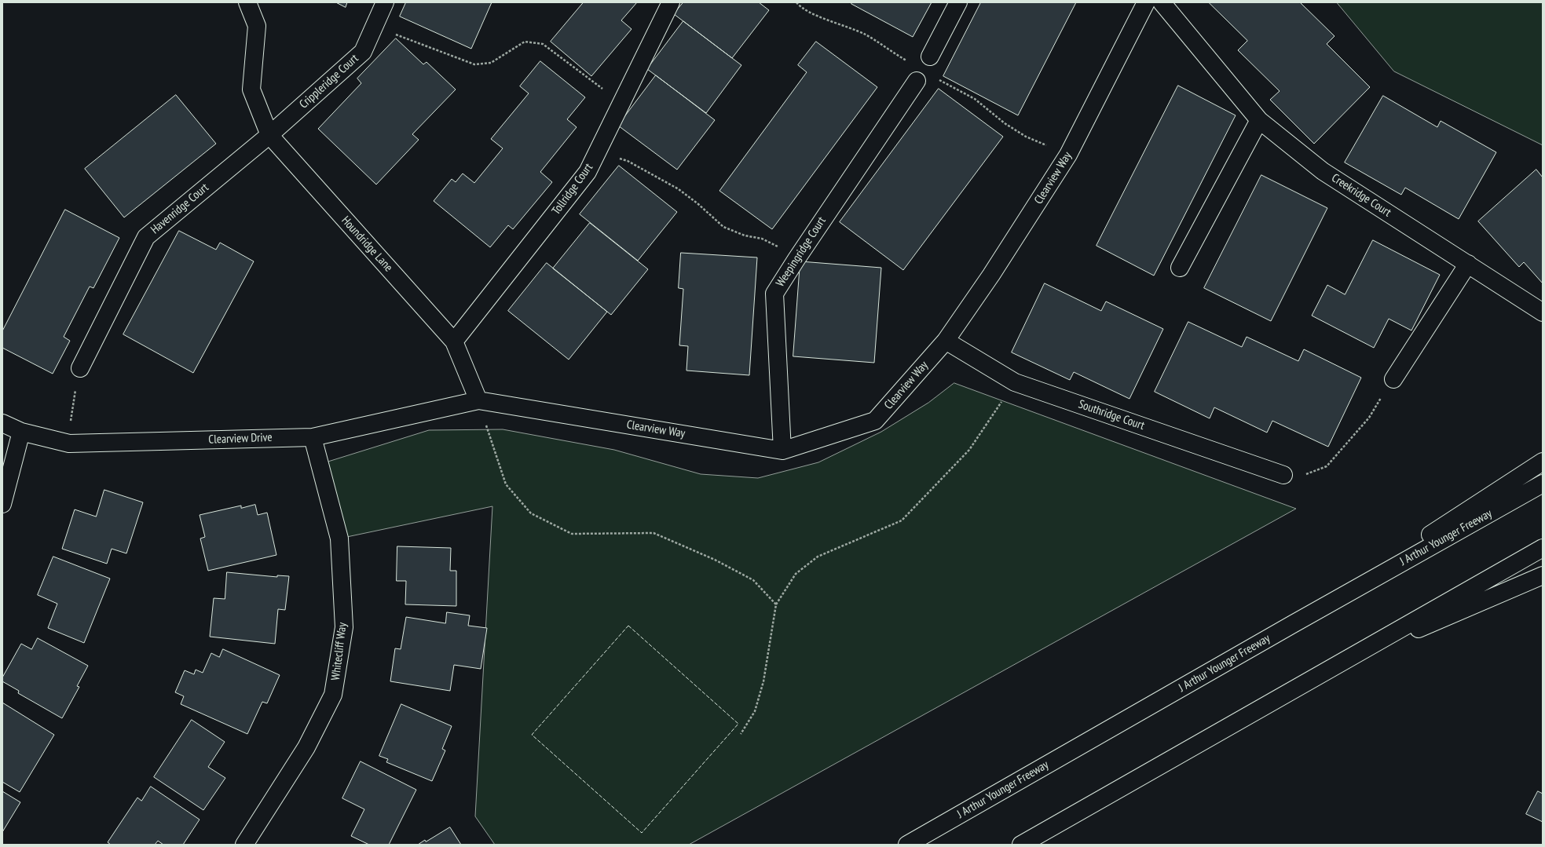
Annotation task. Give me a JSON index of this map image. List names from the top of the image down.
{
  "streets": {
    "main road": [
      "Crippleridge Court",
      "Clearview Way",
      "Tollridge Court",
      "Creekridge Court",
      "Havenridge Court",
      "Houndridge Lane",
      "Weepingridge Court",
      "Southridge Court",
      "Clearview Drive",
      "J Arthur Younger Freeway",
      "Whitecliff Way"
    ]
  },
  "crossings": [
    ["Crippleridge Court", "Havenridge Court"],
    ["Crippleridge Court", "Houndridge Lane"],
    ["Clearview Way", "Houndridge Lane"],
    ["Clearview Way", "Weepingridge Court"],
    ["Clearview Way", "Southridge Court"],
    ["Clearview Way", "Clearview Drive"],
    ["Tollridge Court", "Houndridge Lane"],
    ["Havenridge Court", "Houndridge Lane"],
    ["Houndridge Lane", "Clearview Drive"],
    ["Clearview Drive", "Whitecliff Way"]
  ]
}
